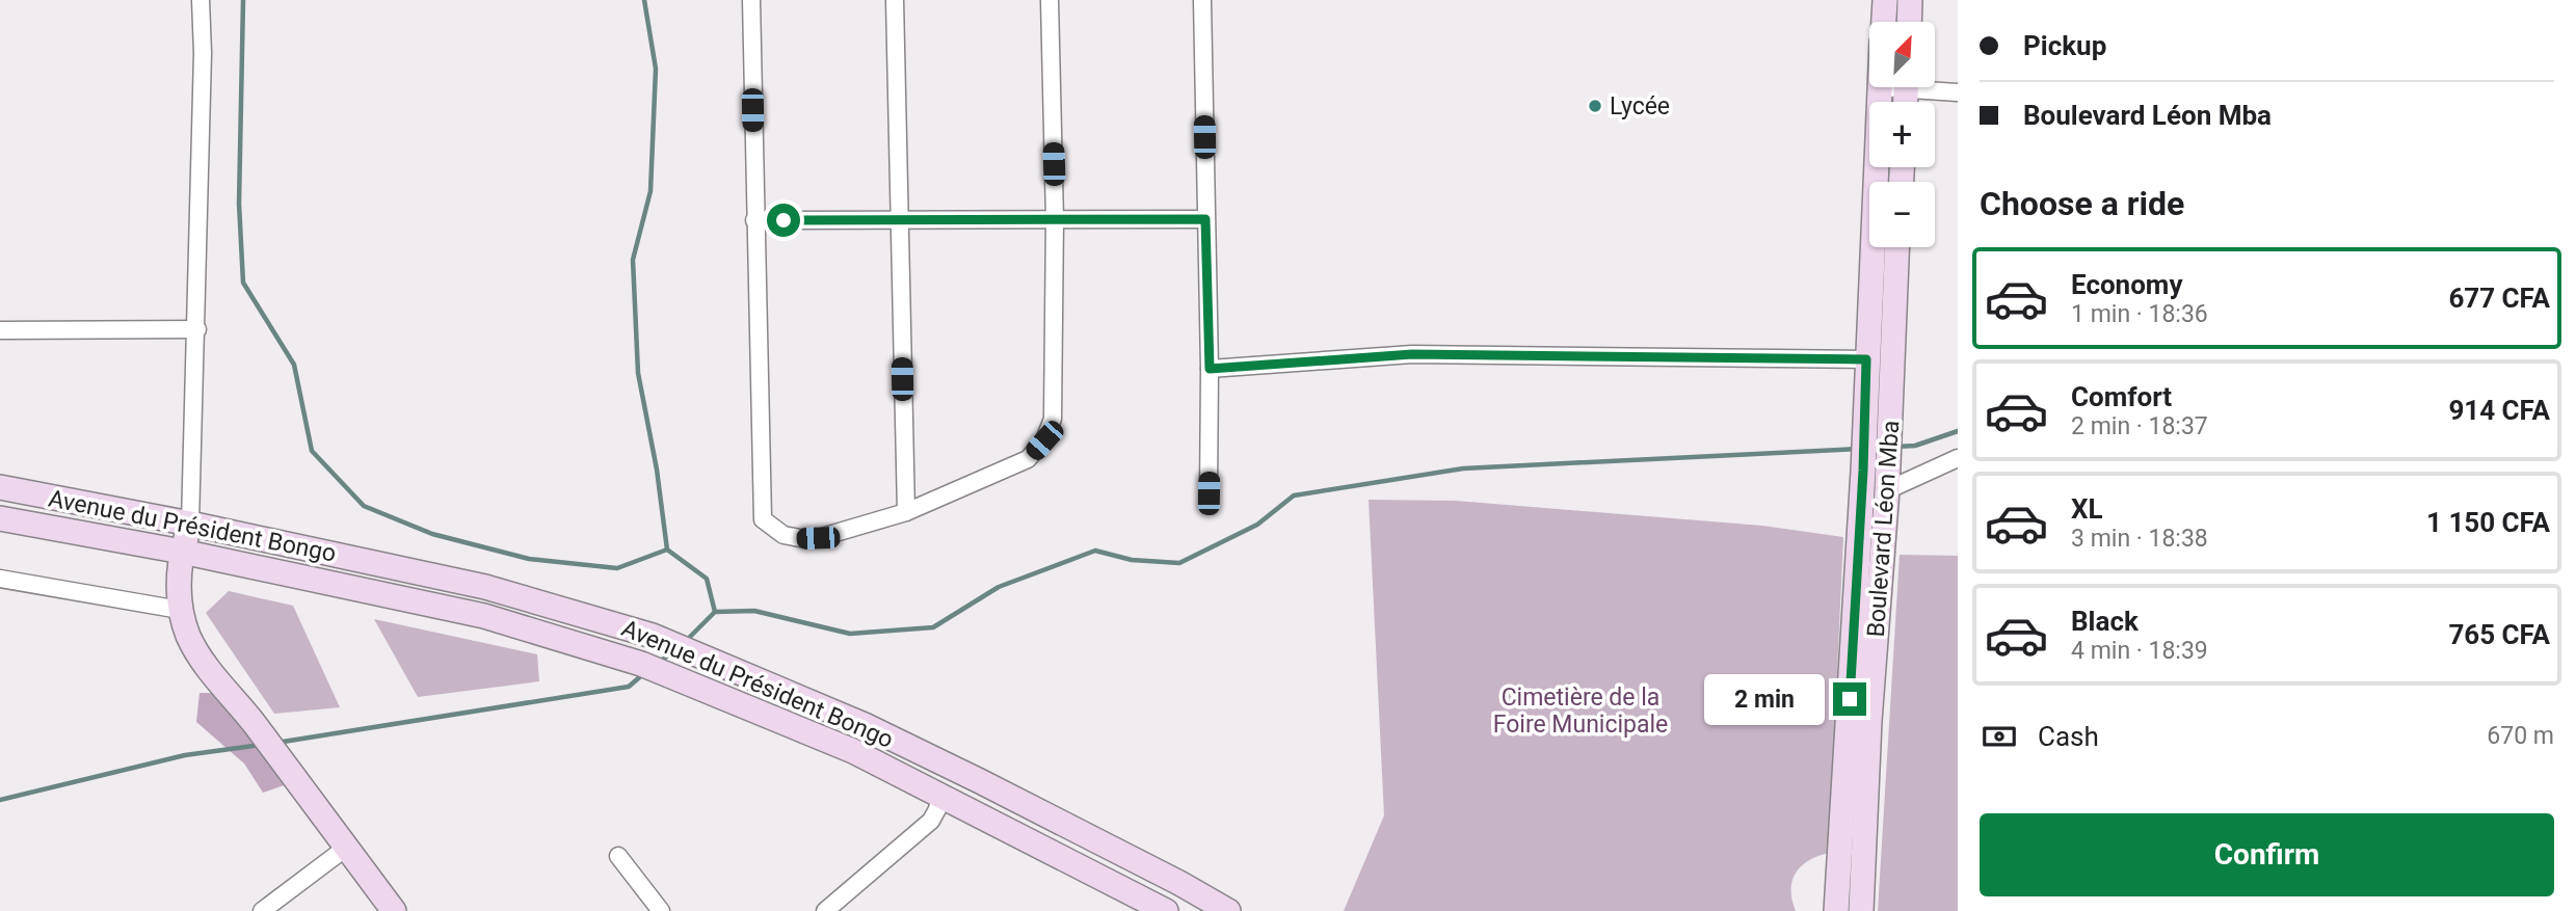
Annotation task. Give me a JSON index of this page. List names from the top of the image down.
{
  "streets": {
    "street": ["Avenue du Président Bongo", "Boulevard Léon Mba"]
  },
  "parks": ["Cimetière de la Foire Municipale"],
  "places": ["Lycée"],
  "north": "top right",
  "page": {
    "banner": ["Pickup", "Boulevard Léon Mba"],
    "map_buttons": ["+", "−"],
    "heading": "Choose a ride",
    "list": [
      {
        "name": "Economy",
        "note": "1 min · 18:36",
        "value": "677 CFA"
      },
      {
        "name": "Comfort",
        "note": "2 min · 18:37",
        "value": "914 CFA"
      },
      {
        "name": "XL",
        "note": "3 min · 18:38",
        "value": "1 150 CFA"
      },
      {
        "name": "Black",
        "note": "4 min · 18:39",
        "value": "765 CFA"
      }
    ],
    "bubble": "2 min",
    "pay": ["Cash", "670 m"],
    "buttons": "Confirm"
  }
}
